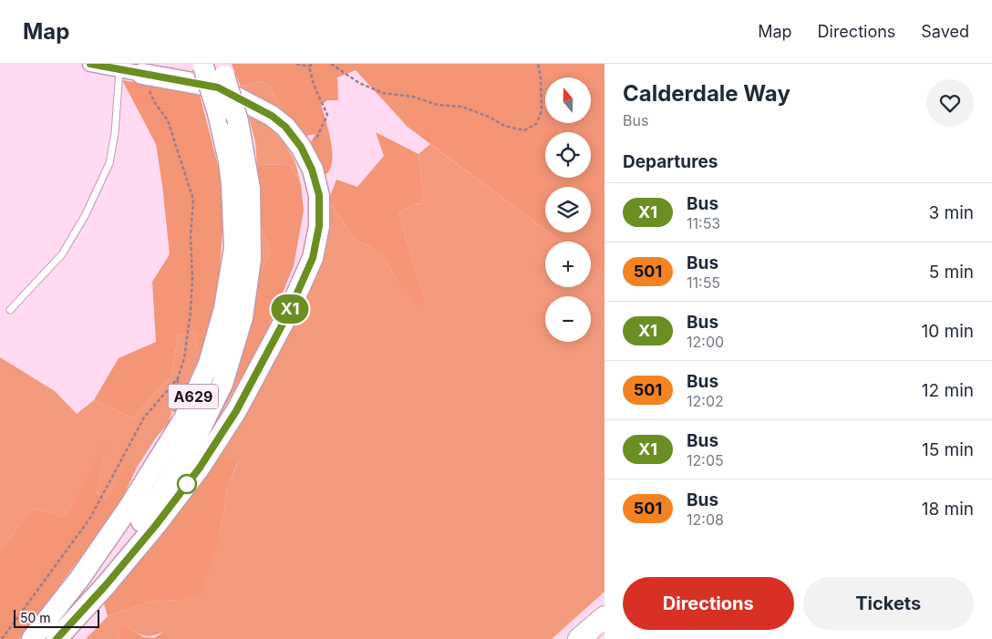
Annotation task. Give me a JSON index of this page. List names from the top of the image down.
{
  "streets": {
    "highway": ["A629"]
  },
  "lines": ["bus line X1"],
  "scale_bar": "50 m",
  "north": "top",
  "page": {
    "header": "Map",
    "nav": ["Map", "Directions", "Saved"],
    "on_map": "X1",
    "heading": [
      ["Calderdale Way", "Bus"],
      "Departures"
    ],
    "map_buttons": ["+", "−"],
    "list": [
      {
        "mark": "X1",
        "name": "Bus",
        "note": "11:53",
        "value": "3 min"
      },
      {
        "mark": "501",
        "name": "Bus",
        "note": "11:55",
        "value": "5 min"
      },
      {
        "mark": "X1",
        "name": "Bus",
        "note": "12:00",
        "value": "10 min"
      },
      {
        "mark": "501",
        "name": "Bus",
        "note": "12:02",
        "value": "12 min"
      },
      {
        "mark": "X1",
        "name": "Bus",
        "note": "12:05",
        "value": "15 min"
      },
      {
        "mark": "501",
        "name": "Bus",
        "note": "12:08",
        "value": "18 min"
      }
    ],
    "buttons": ["Directions", "Tickets"],
    "scale": "50 m"
  }
}
